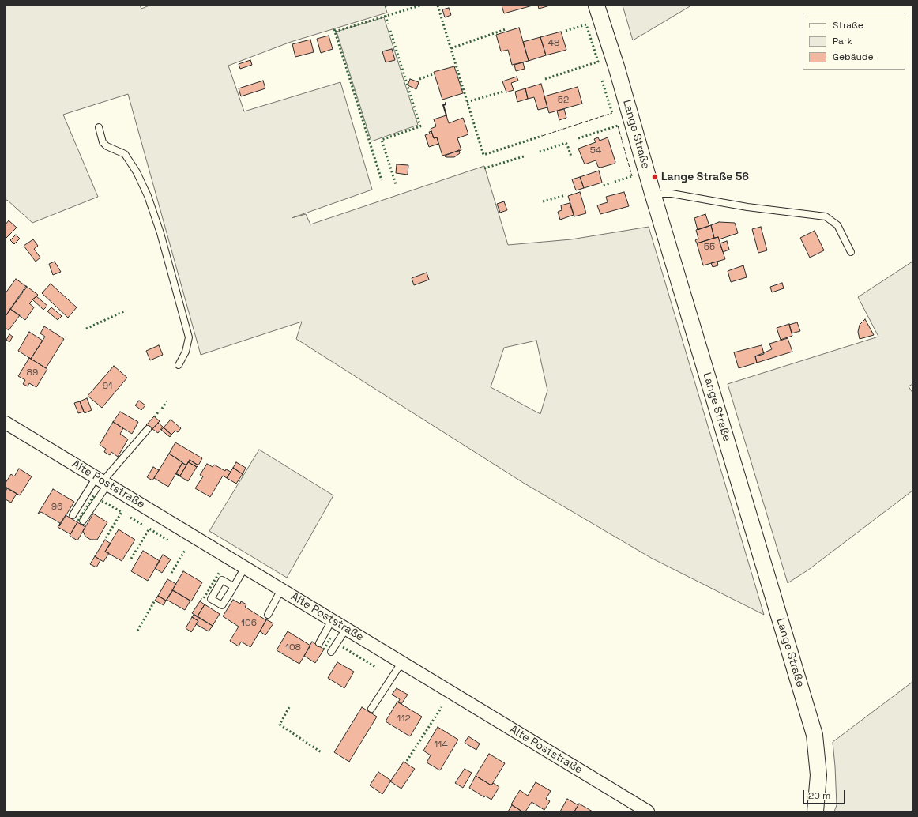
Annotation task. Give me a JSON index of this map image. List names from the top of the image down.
{
  "streets": {
    "street": ["Lange Straße", "Alte Poststraße"]
  },
  "places": ["Lange Straße 56"],
  "house_numbers": [
    "48",
    "52",
    "54",
    "55",
    "89",
    "91",
    "96",
    "106",
    "108",
    "112",
    "114"
  ],
  "legend": ["Straße", "Park", "Gebäude"],
  "scale_bar": "20 m"
}
